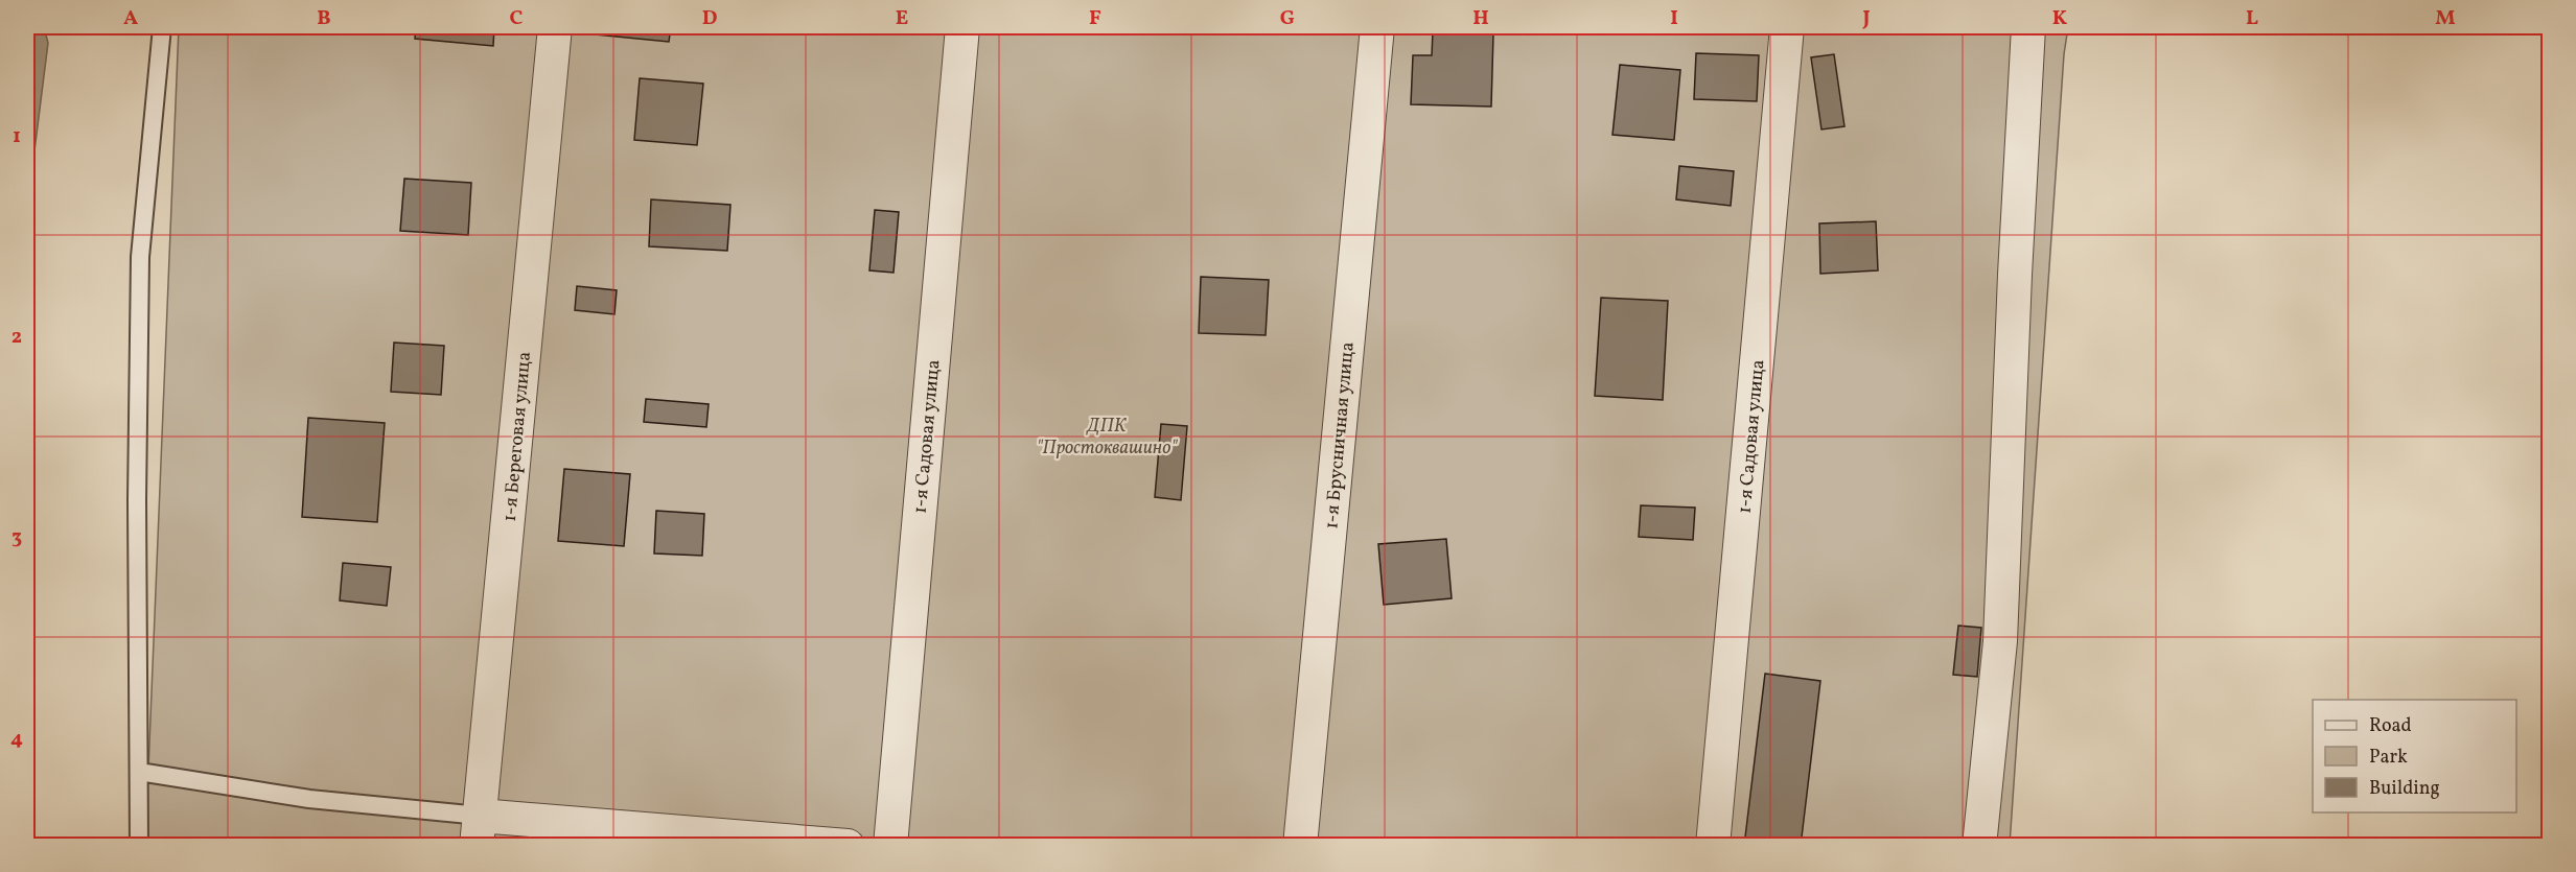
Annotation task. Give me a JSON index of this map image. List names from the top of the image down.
{
  "streets": {
    "street": ["1-я Брусничная улица", "1-я Береговая улица", "1-я Садовая улица"]
  },
  "parks": ["ДПК \"Простоквашино\""],
  "legend": ["Road", "Park", "Building"],
  "grid": {
    "columns": [
      "A",
      "B",
      "C",
      "D",
      "E",
      "F",
      "G",
      "H",
      "I",
      "J",
      "K",
      "L",
      "M"
    ],
    "rows": [
      "1",
      "2",
      "3",
      "4"
    ]
  }
}
